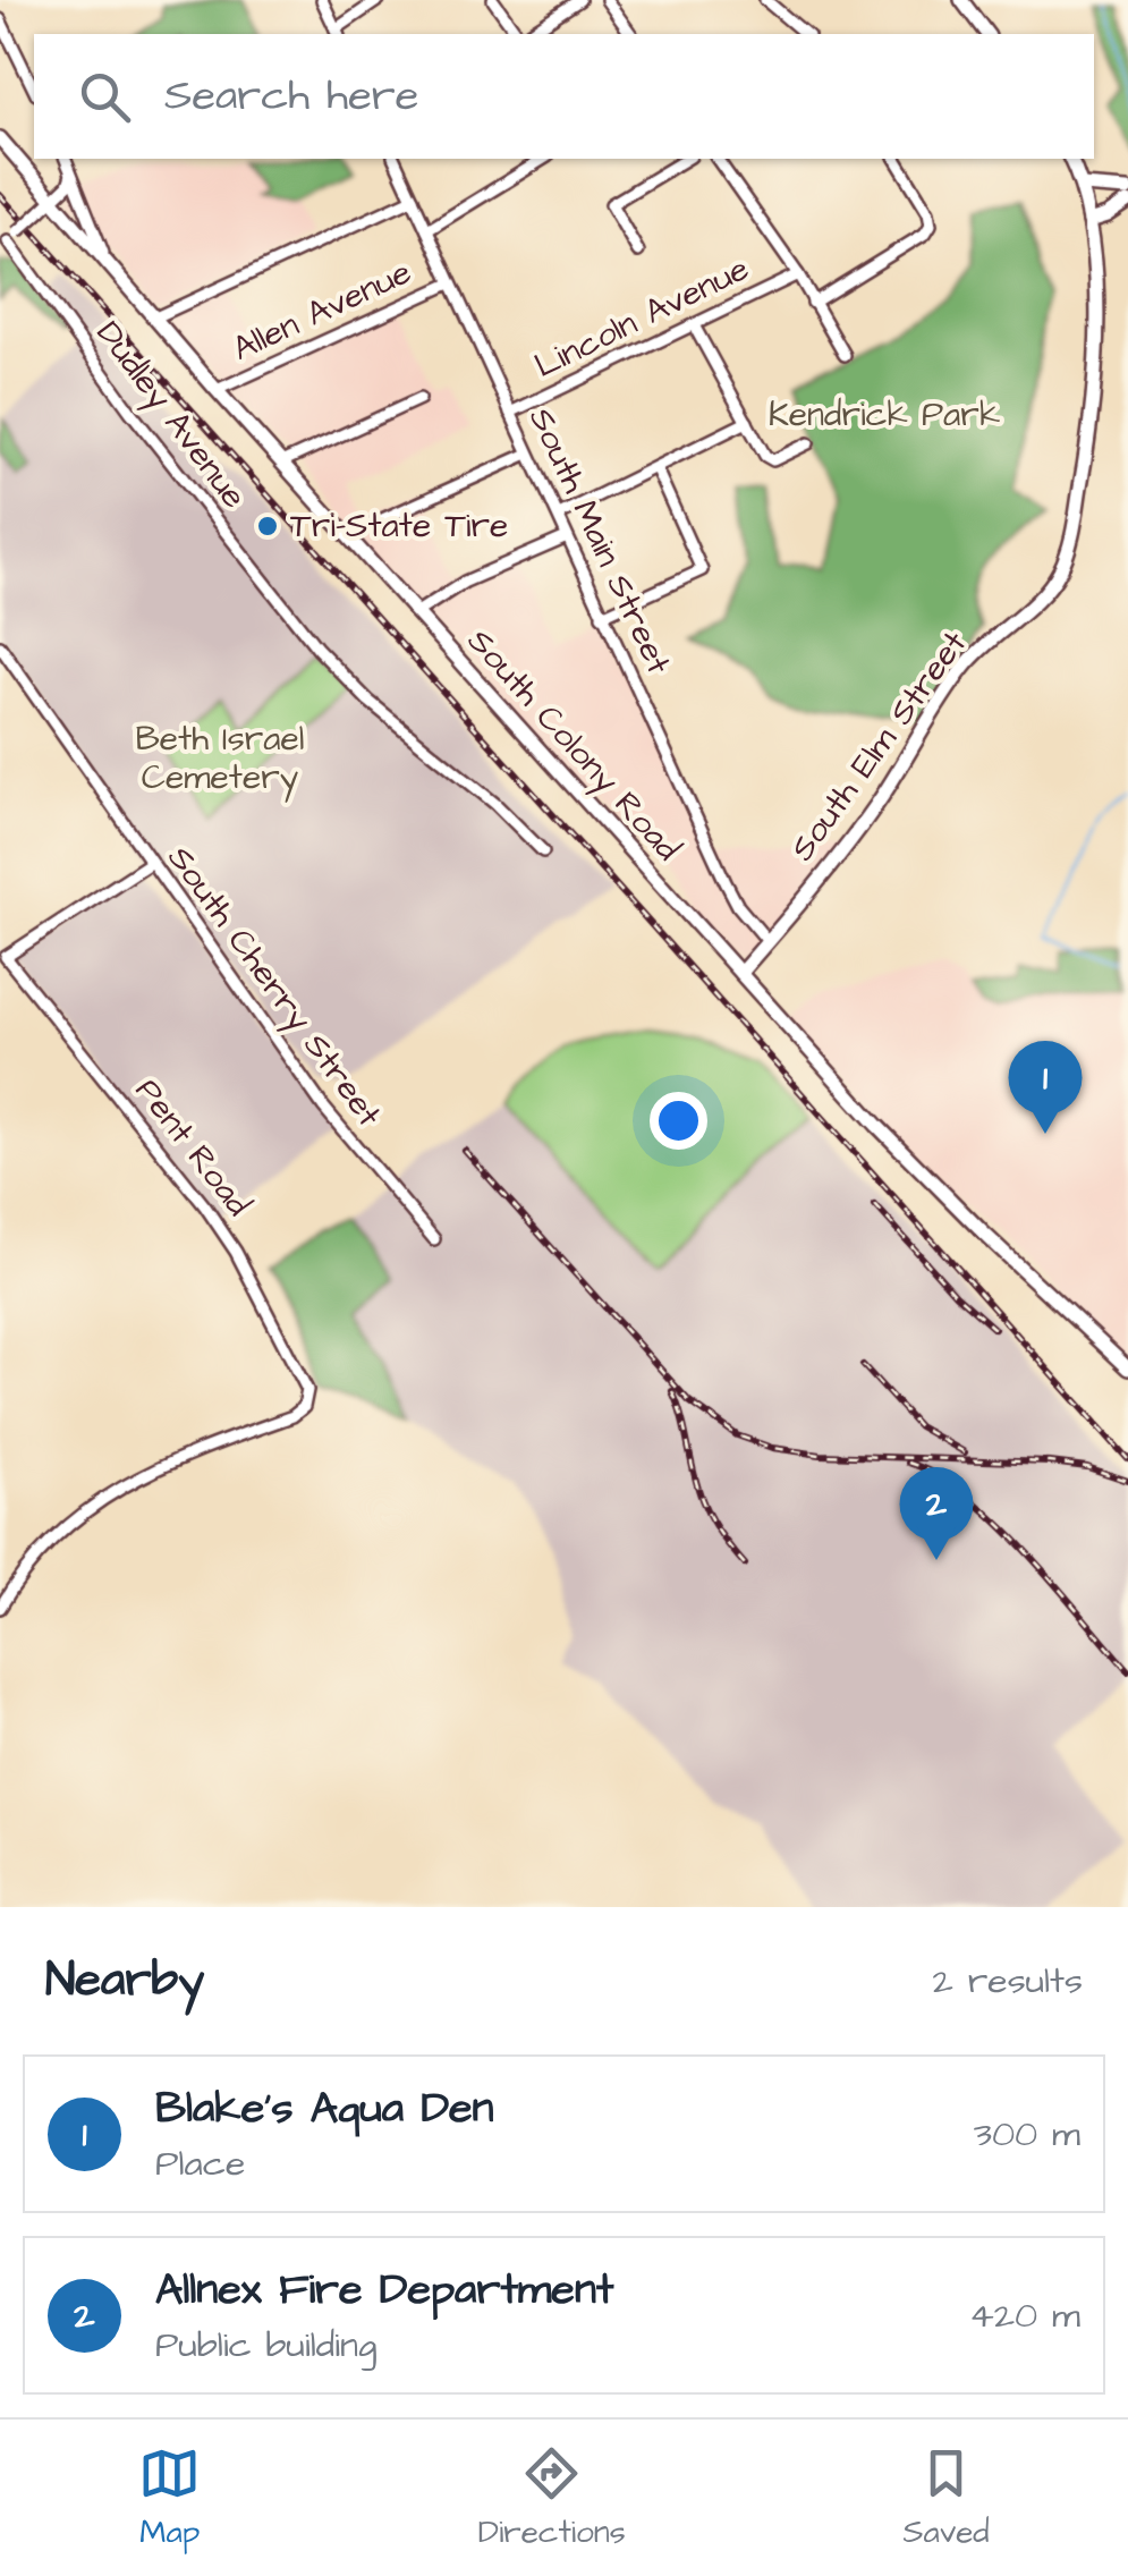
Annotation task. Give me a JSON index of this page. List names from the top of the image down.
{
  "streets": {
    "main road": ["South Colony Road", "South Elm Street"],
    "street": [
      "Allen Avenue",
      "Lincoln Avenue",
      "Dudley Avenue",
      "South Main Street",
      "South Cherry Street",
      "Pent Road"
    ]
  },
  "crossings": [
    ["Allen Avenue", "South Main Street"],
    ["Allen Avenue", "South Colony Road"],
    ["Lincoln Avenue", "South Main Street"],
    ["South Main Street", "South Elm Street"],
    ["South Colony Road", "South Elm Street"],
    ["South Cherry Street", "Pent Road"]
  ],
  "parks": ["Kendrick Park", "Beth Israel Cemetery"],
  "places": ["Tri-State Tire"],
  "page": {
    "search": "Search here",
    "pins": ["1", "2"],
    "heading": ["Nearby", "2 results"],
    "list": [
      {
        "mark": "1",
        "name": "Blake's Aqua Den",
        "note": "Place",
        "value": "300 m"
      },
      {
        "mark": "2",
        "name": "Allnex Fire Department",
        "note": "Public building",
        "value": "420 m"
      }
    ],
    "nav": ["Map", "Directions", "Saved"]
  }
}
